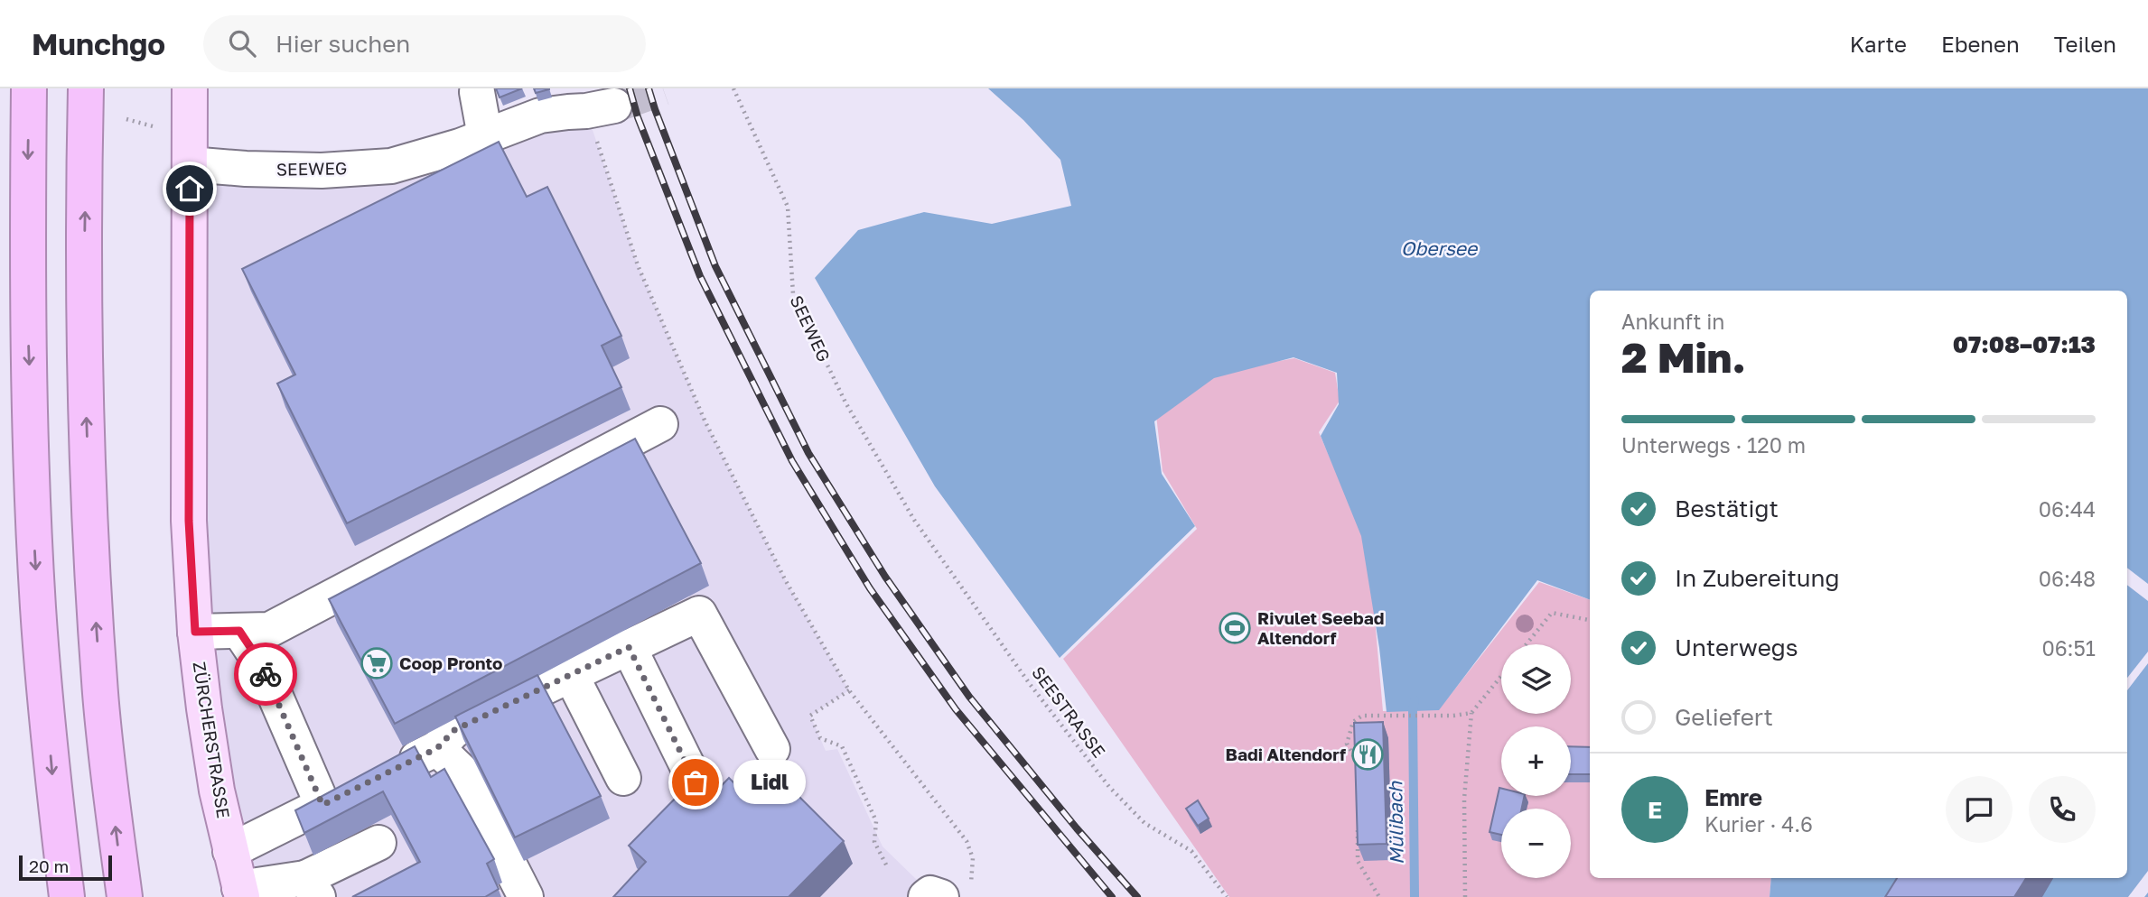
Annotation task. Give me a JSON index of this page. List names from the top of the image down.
{
  "streets": {
    "main road": ["ZÜRCHERSTRASSE"],
    "street": ["SEEWEG"],
    "path": ["SEESTRASSE"]
  },
  "crossings": [
    ["SEEWEG", "SEESTRASSE"],
    ["SEEWEG", "ZÜRCHERSTRASSE"]
  ],
  "water": ["Obersee", "Mülibach"],
  "places": {
    "sports": ["Rivulet Seebad Altendorf"],
    "supermarket": ["Coop Pronto"],
    "restaurant": ["Badi Altendorf"],
    "other": ["Lidl"]
  },
  "scale_bar": "20 m",
  "page": {
    "header": "Munchgo",
    "search": "Hier suchen",
    "nav": ["Karte", "Ebenen", "Teilen"],
    "heading": ["2 Min.", "Ankunft in", "07:08–07:13"],
    "panel": ["Emre", "Kurier · 4.6"],
    "bar": "Unterwegs · 120 m",
    "list": [
      ["Bestätigt", "06:44"],
      ["In Zubereitung", "06:48"],
      ["Unterwegs", "06:51"],
      "Geliefert"
    ],
    "map_buttons": ["+", "−"],
    "bubble": "Lidl",
    "round": "E",
    "scale": "20 m"
  }
}
